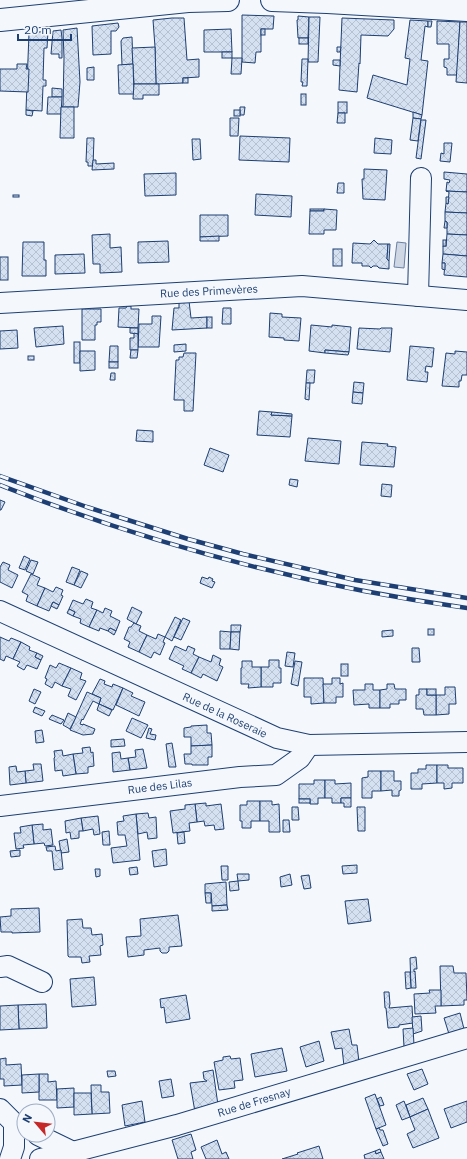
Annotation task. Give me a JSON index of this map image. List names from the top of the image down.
{
  "streets": {
    "street": [
      "Rue des Primevères",
      "Rue de la Roseraie",
      "Rue des Lilas",
      "Rue de Fresnay"
    ]
  },
  "crossings": [
    ["Rue de la Roseraie", "Rue des Lilas"]
  ],
  "scale_bar": "20 m",
  "north": "top left"
}
